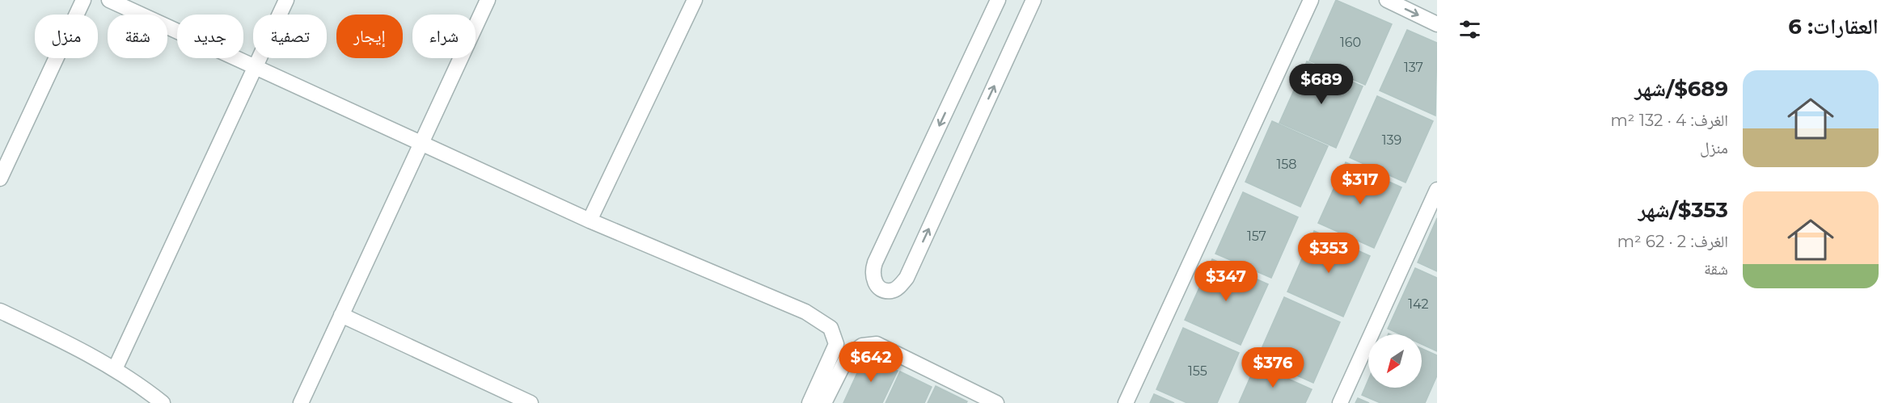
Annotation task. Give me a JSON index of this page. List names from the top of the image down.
{
  "house_numbers": [
    "160",
    "137",
    "139",
    "158",
    "157",
    "142",
    "155"
  ],
  "north": "bottom left",
  "page": {
    "heading": "العقارات: 6",
    "chip": [
      "شراء",
      "إيجار",
      "تصفية",
      "جديد",
      "شقة",
      "منزل"
    ],
    "list": [
      {
        "name": "$689/شهر",
        "note": "الغرف: 4 · 132 m² · منزل"
      },
      {
        "name": "$353/شهر",
        "note": "الغرف: 2 · 62 m² · شقة"
      }
    ],
    "price": [
      "$689",
      "$317",
      "$353",
      "$347",
      "$642",
      "$376"
    ]
  }
}
